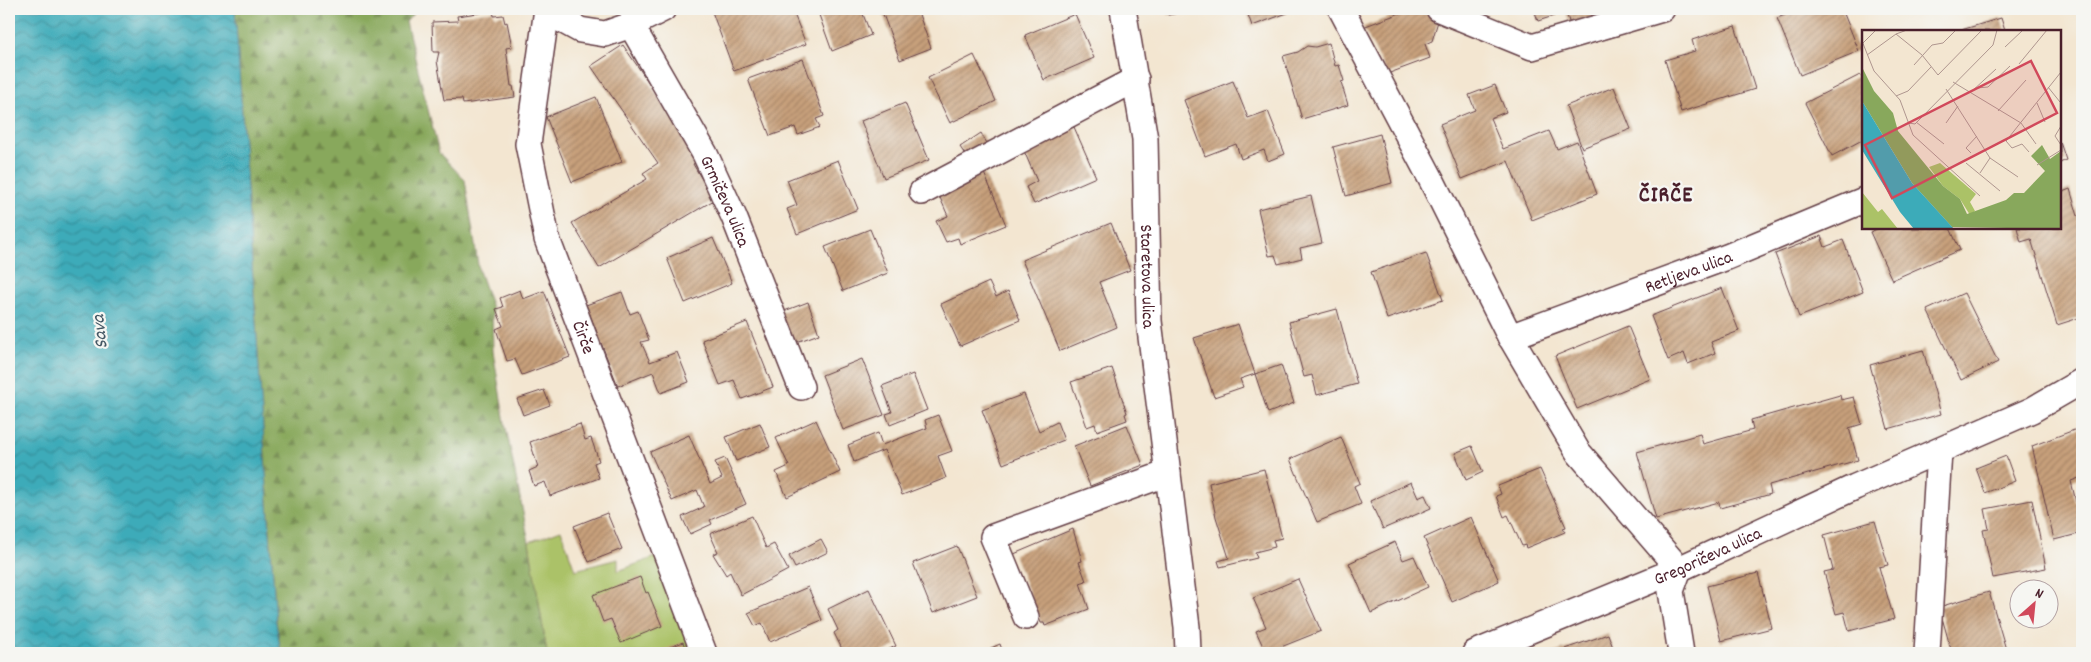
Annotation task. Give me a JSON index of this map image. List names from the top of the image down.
{
  "streets": {
    "street": [
      "Grmičeva ulica",
      "Retljeva ulica",
      "Staretova ulica",
      "Čirče",
      "Gregoričeva ulica"
    ]
  },
  "districts": ["ČIRČE"],
  "water": ["Sava"],
  "north": "top right"
}
